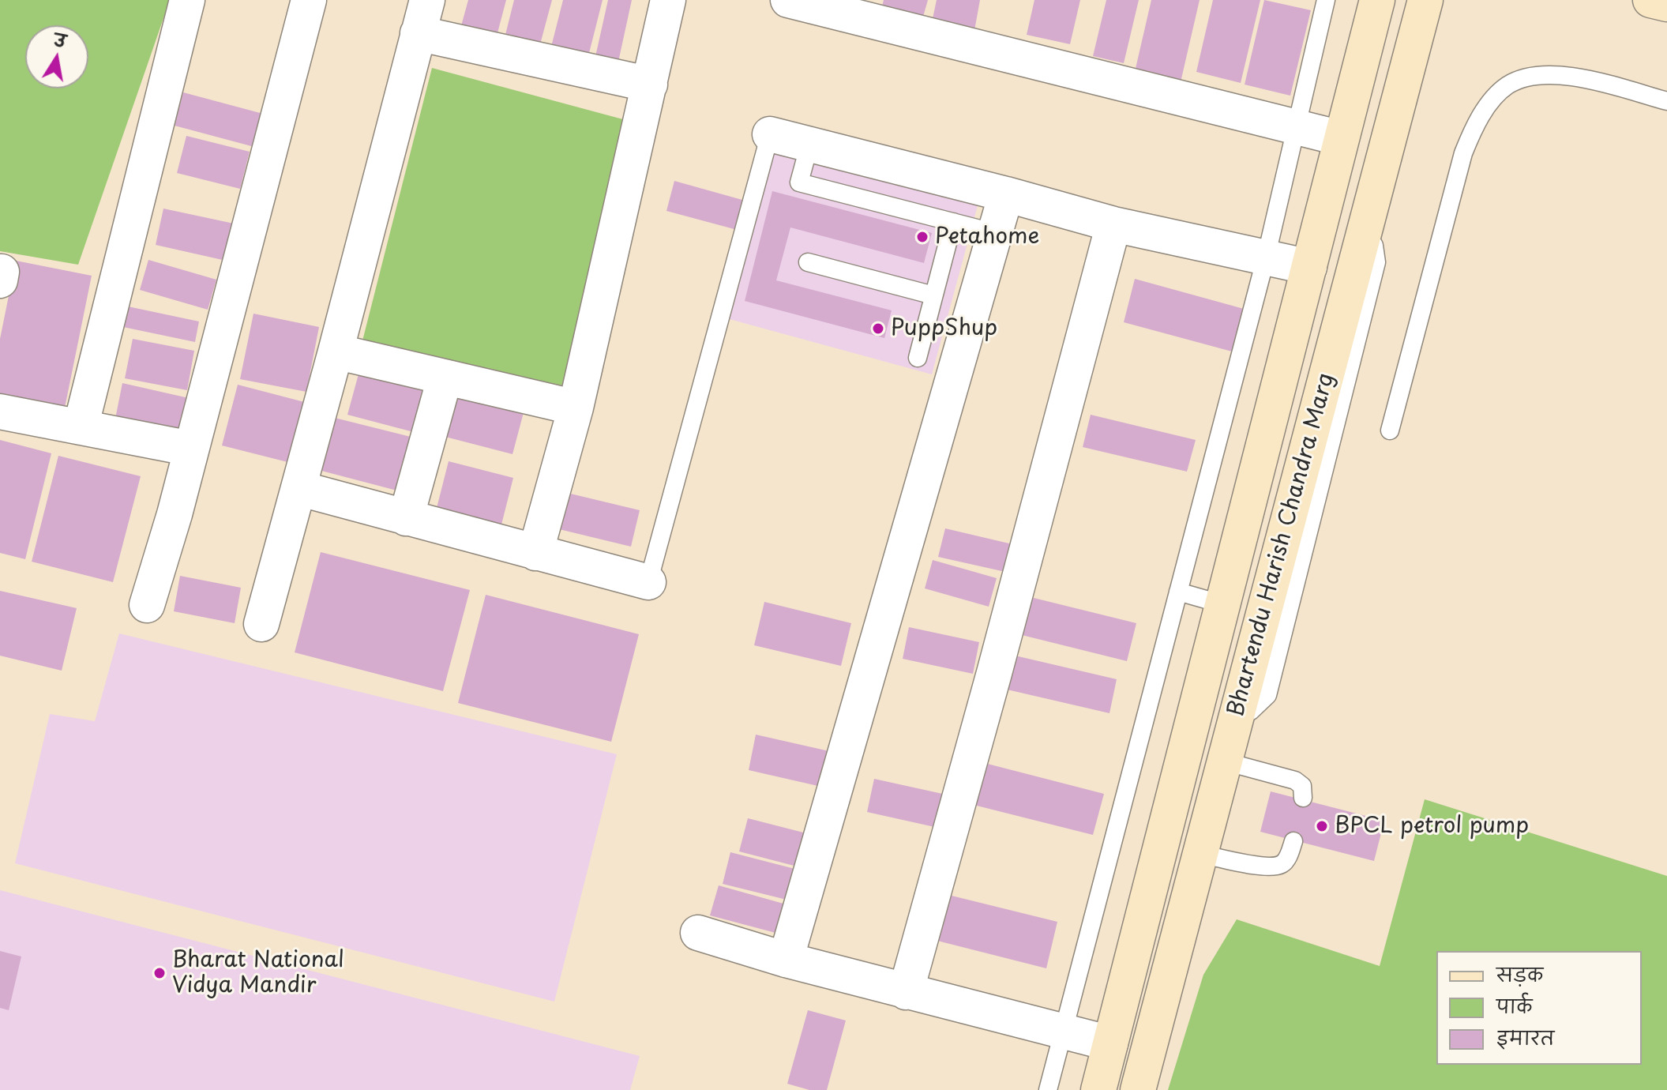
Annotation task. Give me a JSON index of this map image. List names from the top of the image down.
{
  "streets": {
    "main road": ["Bhartendu Harish Chandra Marg"]
  },
  "places": [
    "Petahome",
    "PuppShup",
    "BPCL petrol pump",
    "Bharat National Vidya Mandir"
  ],
  "legend": ["सड़क", "पार्क", "इमारत"],
  "north": "top"
}
